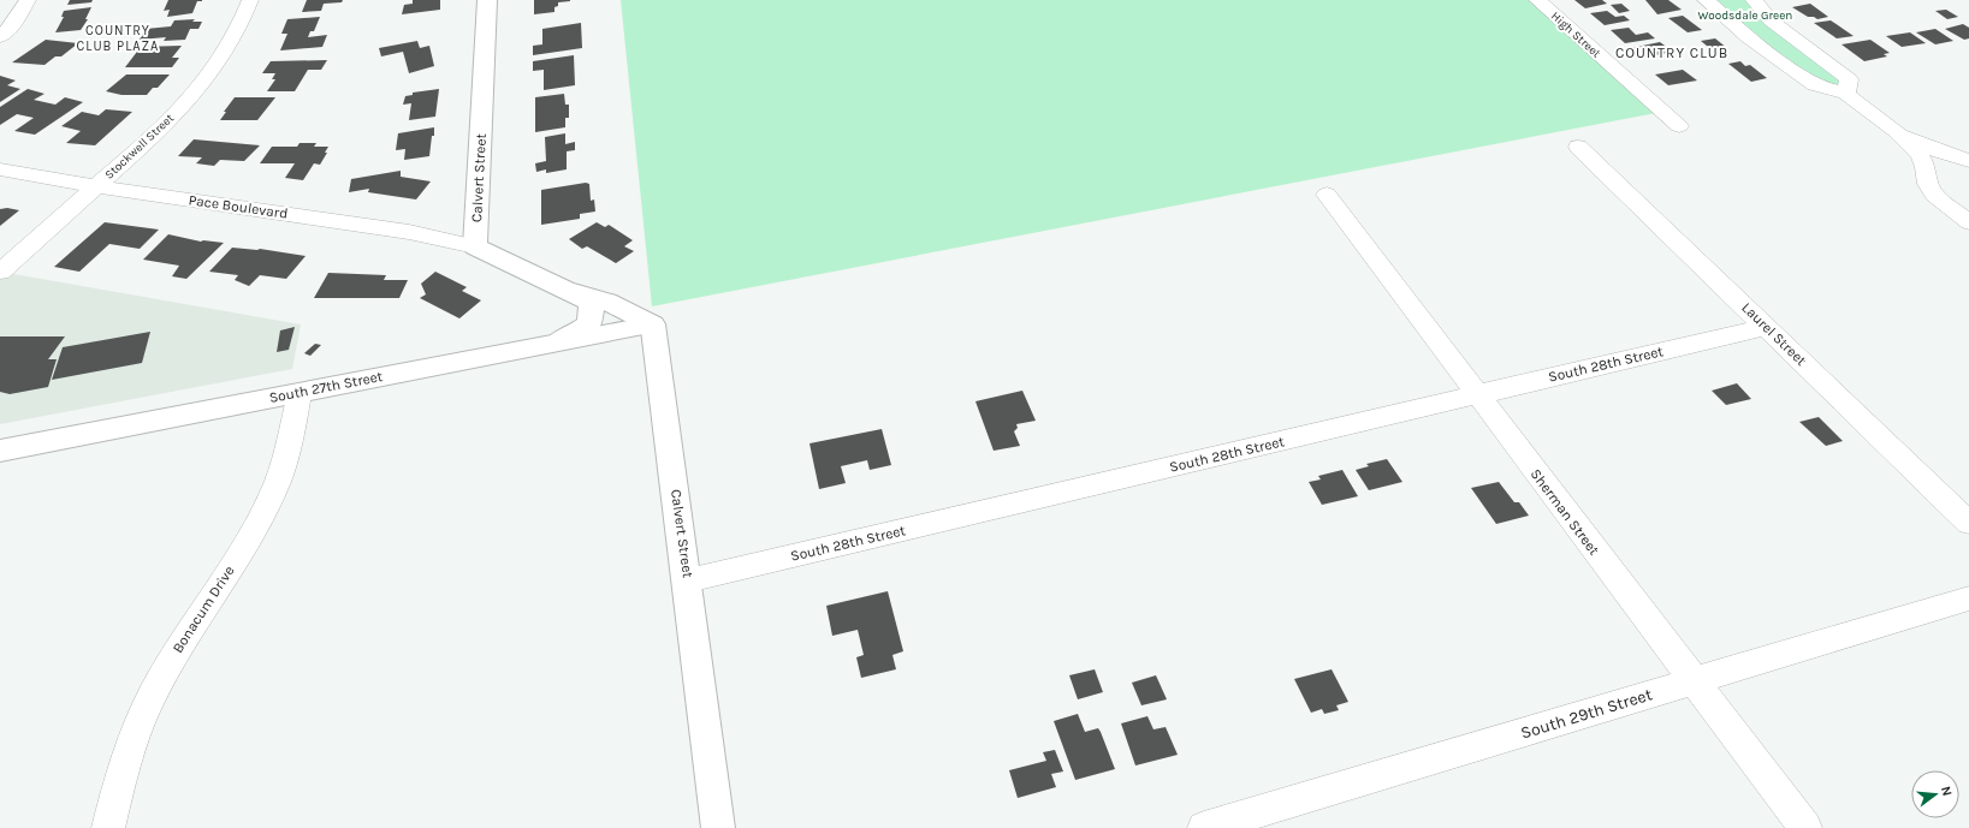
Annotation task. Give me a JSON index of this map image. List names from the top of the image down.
{
  "streets": {
    "street": [
      "High Street",
      "Stockwell Street",
      "Calvert Street",
      "Pace Boulevard",
      "Laurel Street",
      "South 28th Street",
      "South 27th Street",
      "Sherman Street",
      "Bonacum Drive",
      "South 29th Street"
    ]
  },
  "crossings": [
    ["Stockwell Street", "Pace Boulevard"],
    ["Calvert Street", "Pace Boulevard"],
    ["Calvert Street", "South 28th Street"],
    ["Calvert Street", "South 27th Street"],
    ["Laurel Street", "South 28th Street"],
    ["South 28th Street", "Sherman Street"],
    ["South 27th Street", "Bonacum Drive"],
    ["Sherman Street", "South 29th Street"]
  ],
  "districts": ["COUNTRY CLUB PLAZA", "COUNTRY CLUB"],
  "parks": ["Woodsdale Green"],
  "north": "right"
}
